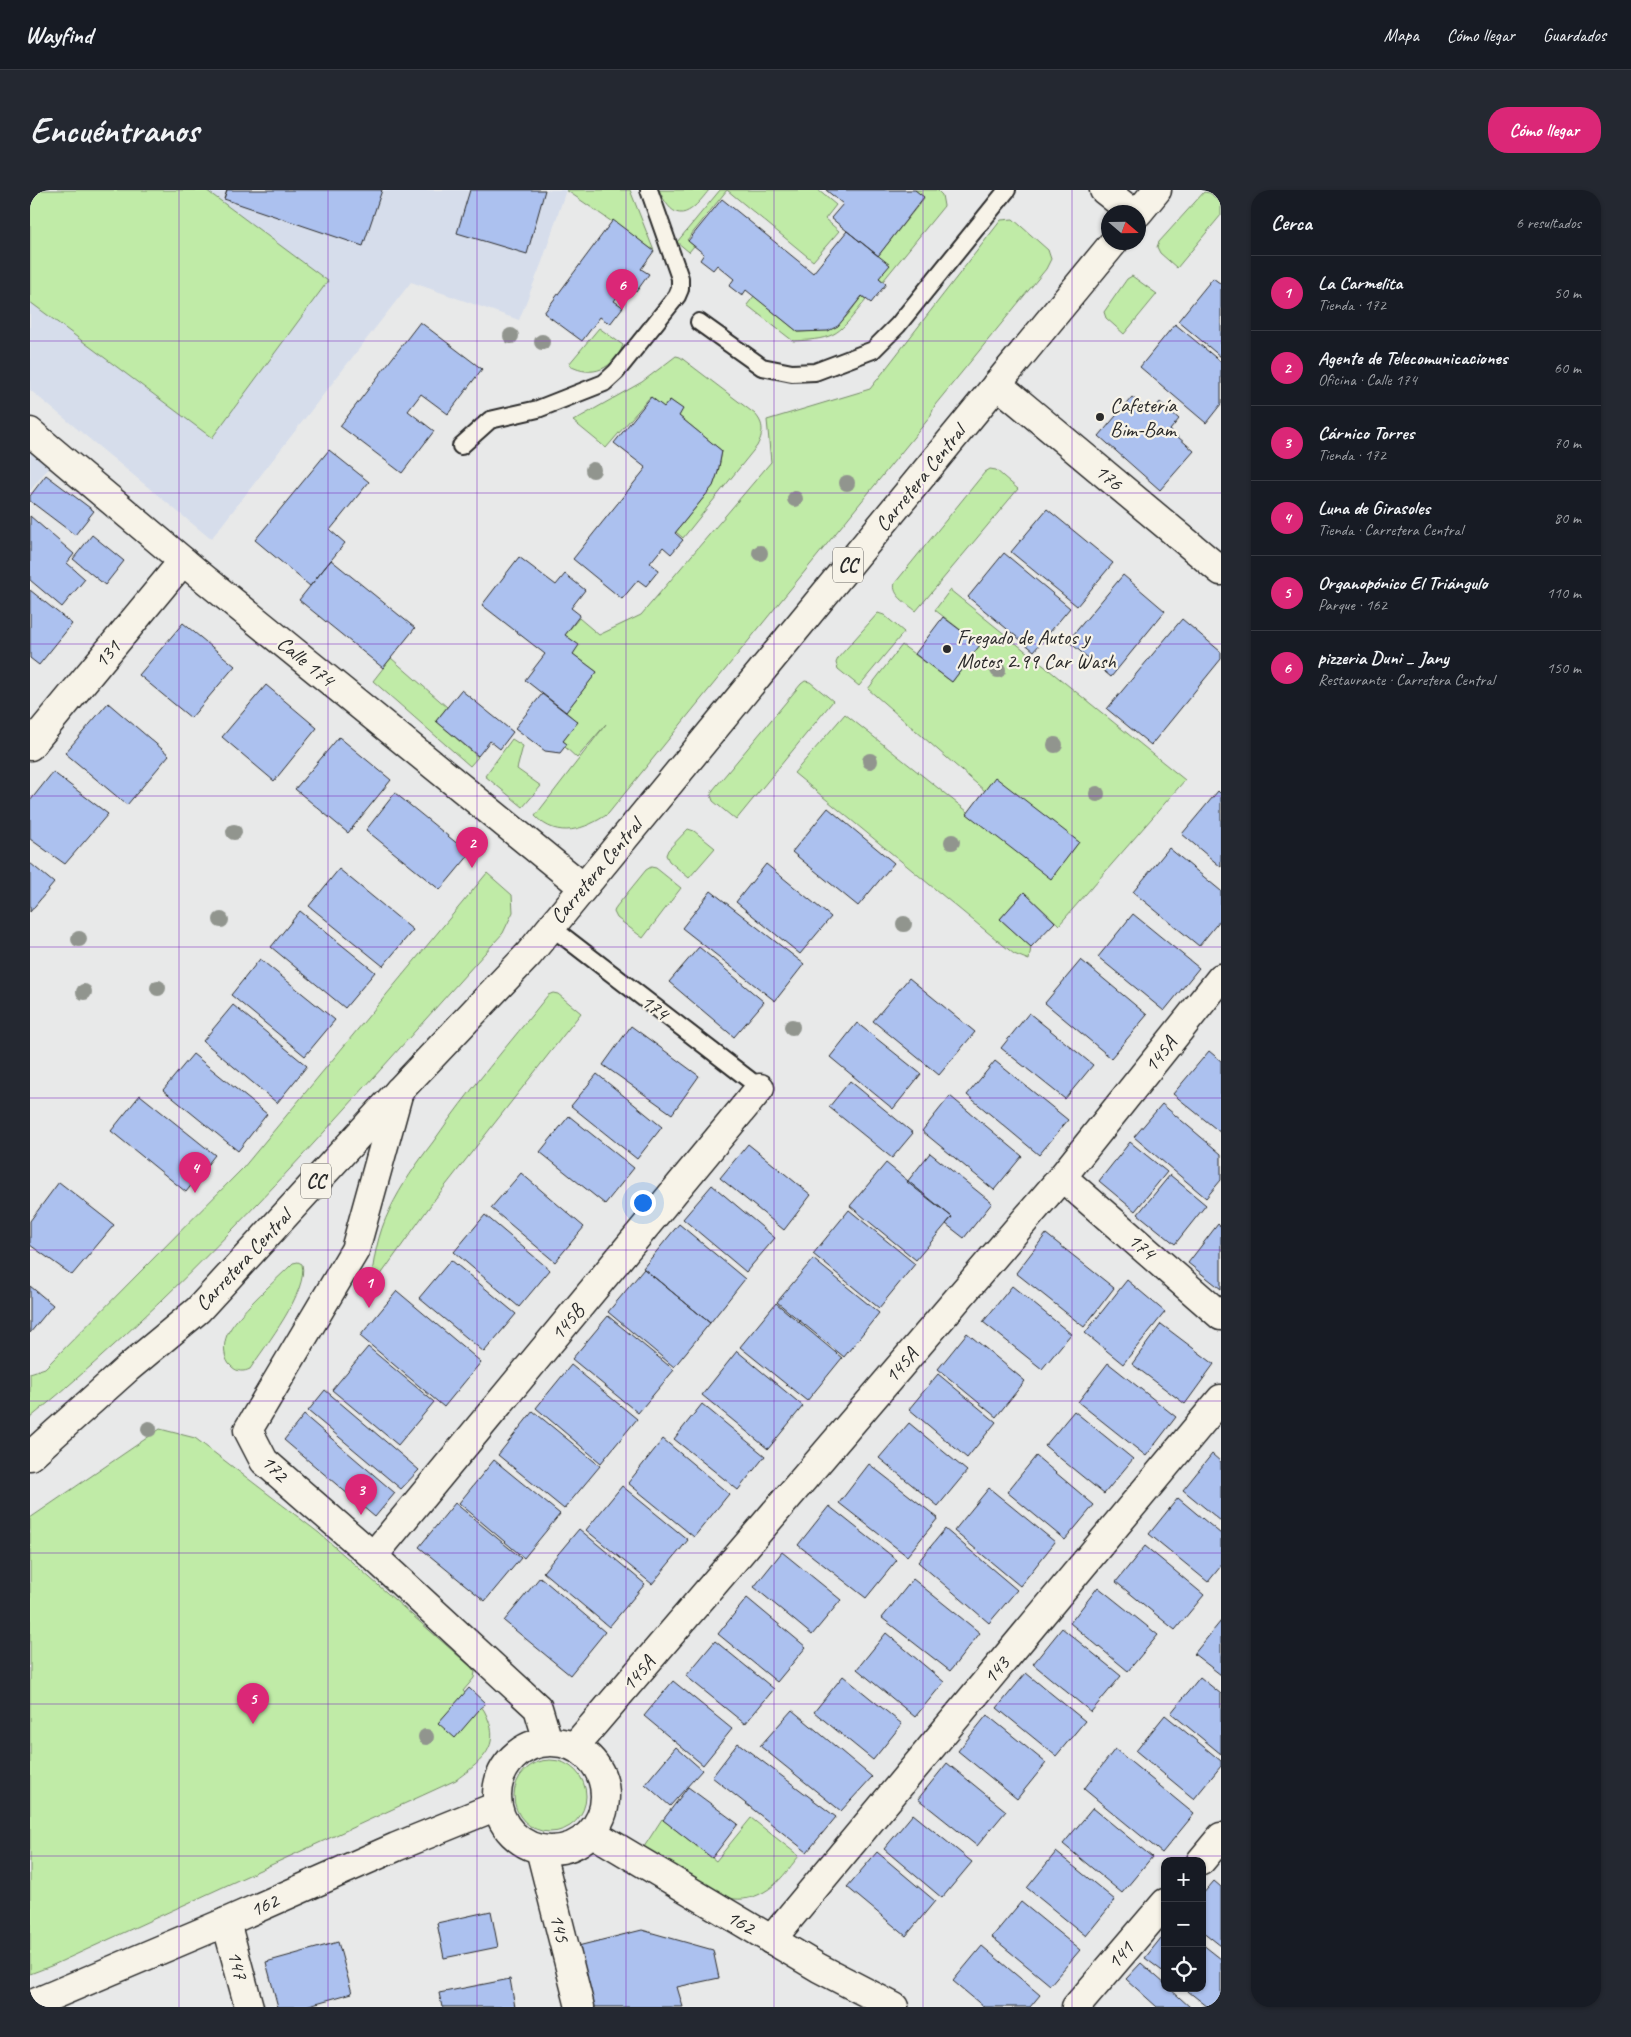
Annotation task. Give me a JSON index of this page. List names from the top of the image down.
{
  "streets": {
    "street": [
      "176",
      "Carretera Central",
      "CC",
      "131",
      "Calle 174",
      "174",
      "145A",
      "145B",
      "172",
      "143",
      "162",
      "145",
      "141",
      "147"
    ]
  },
  "crossings": [
    ["176", "Carretera Central"],
    ["Carretera Central", "Calle 174"],
    ["Carretera Central", "174"],
    ["Carretera Central", "172"],
    ["131", "Calle 174"],
    ["174", "145A"],
    ["174", "145B"],
    ["145A", "172"],
    ["145A", "162"],
    ["145A", "145"],
    ["145B", "172"],
    ["172", "162"],
    ["172", "145"],
    ["143", "162"],
    ["162", "145"],
    ["162", "147"]
  ],
  "places": ["Cafetería Bim-Bam", "Fregado de Autos y Motos 2.99 Car Wash"],
  "north": "right",
  "page": {
    "header": "Wayfind",
    "nav": ["Mapa", "Cómo llegar", "Guardados"],
    "buttons": "Cómo llegar",
    "title": "Encuéntranos",
    "heading": ["Cerca", "6 resultados"],
    "list": [
      {
        "mark": "1",
        "name": "La Carmelita",
        "note": "Tienda · 172",
        "value": "50 m"
      },
      {
        "mark": "2",
        "name": "Agente de Telecomunicaciones",
        "note": "Oficina · Calle 174",
        "value": "60 m"
      },
      {
        "mark": "3",
        "name": "Cárnico Torres",
        "note": "Tienda · 172",
        "value": "70 m"
      },
      {
        "mark": "4",
        "name": "Luna de Girasoles",
        "note": "Tienda · Carretera Central",
        "value": "80 m"
      },
      {
        "mark": "5",
        "name": "Organopónico El Triángulo",
        "note": "Parque · 162",
        "value": "110 m"
      },
      {
        "mark": "6",
        "name": "pizzeria Duni _ Jany",
        "note": "Restaurante · Carretera Central",
        "value": "150 m"
      }
    ],
    "pins": [
      "6",
      "2",
      "4",
      "1",
      "3",
      "5"
    ],
    "map_buttons": ["+", "−"]
  }
}
